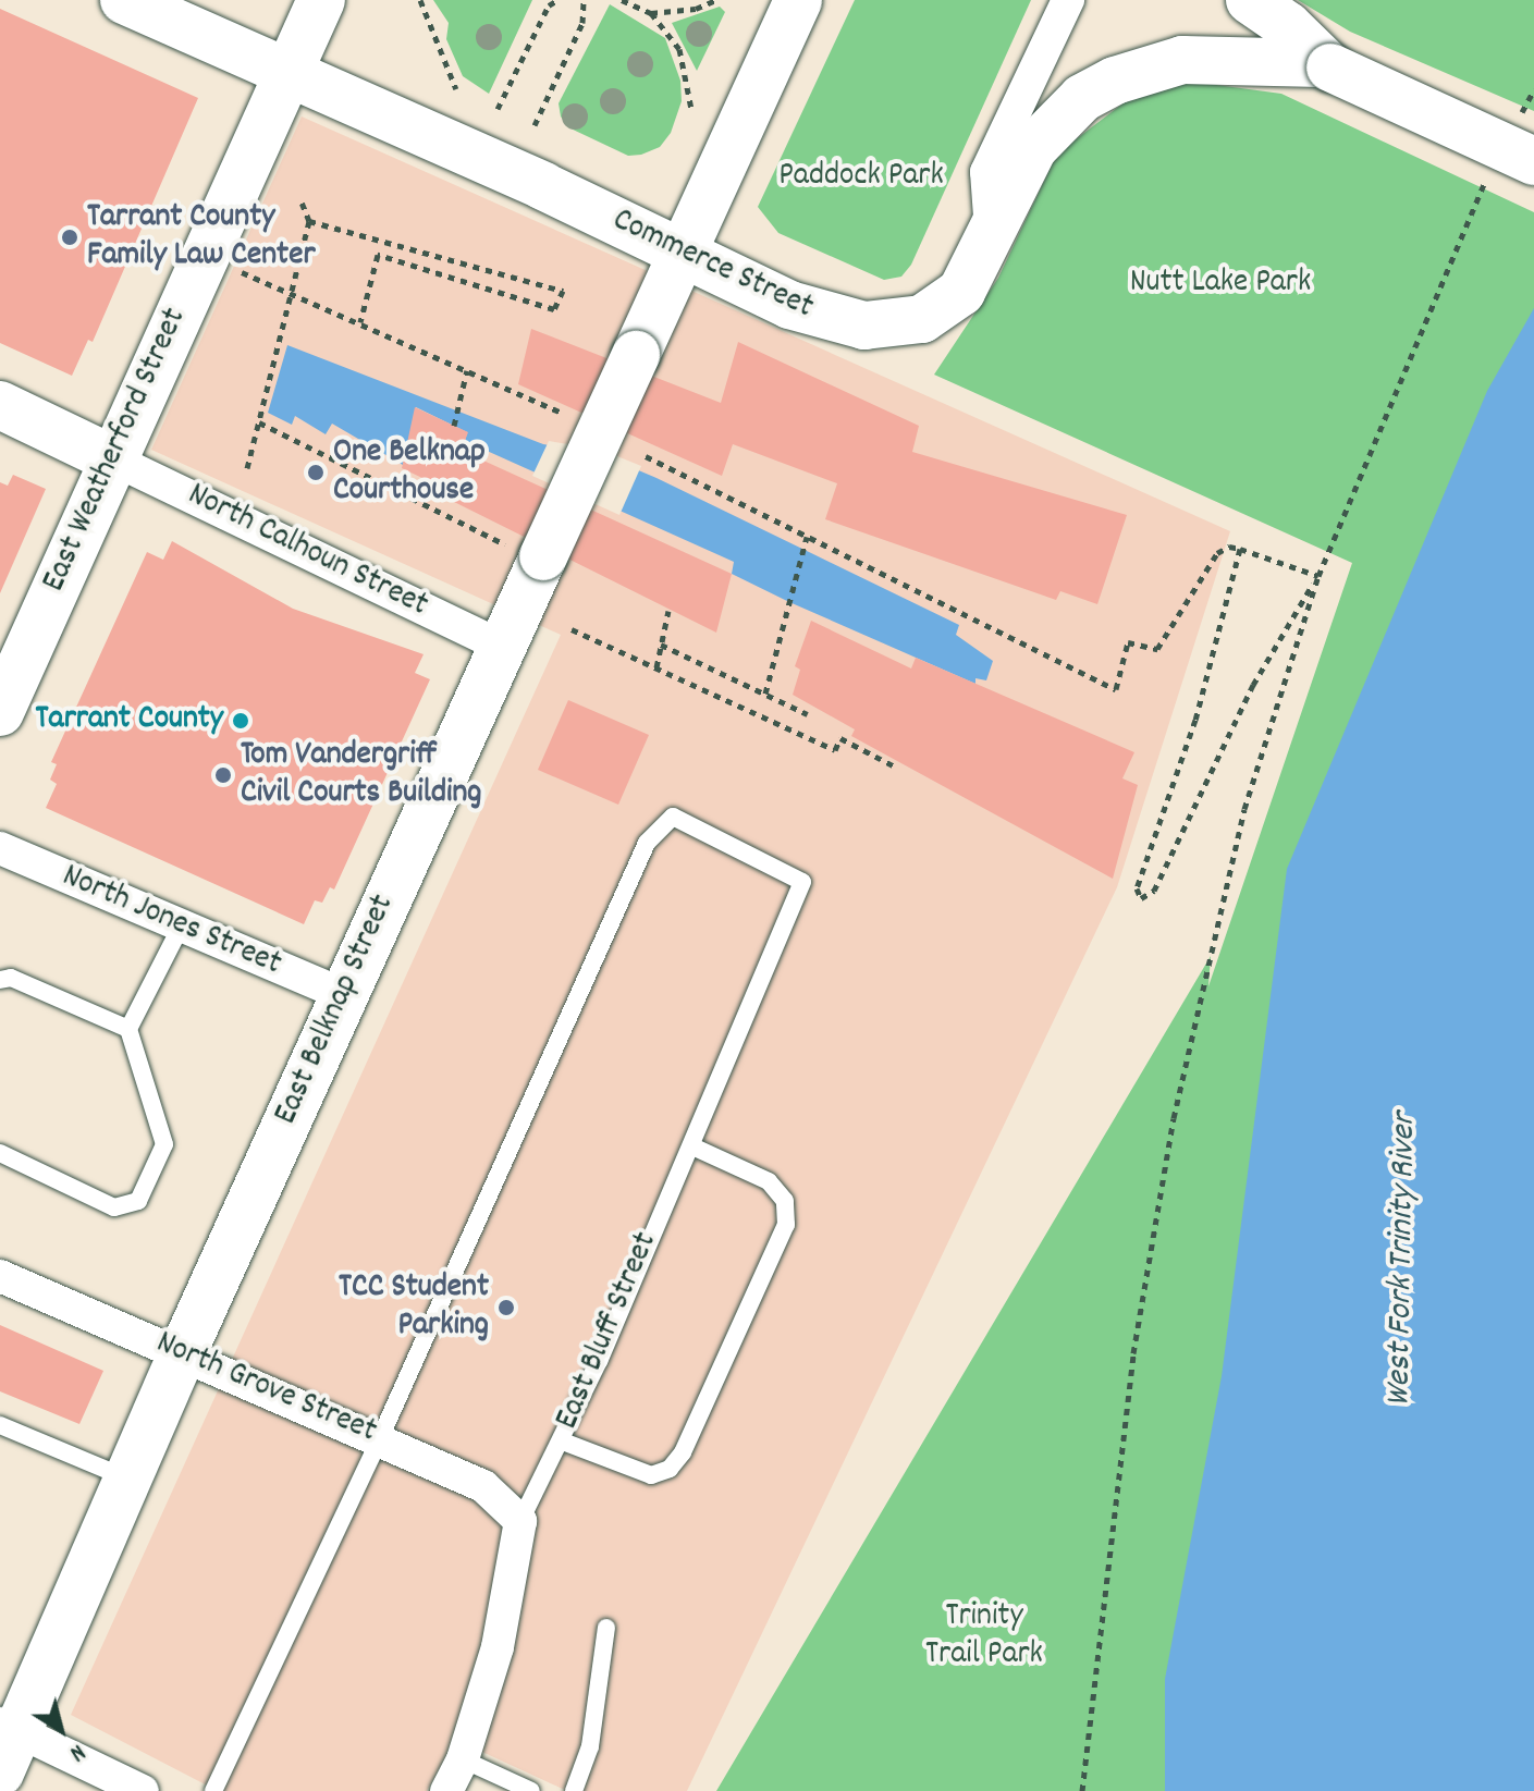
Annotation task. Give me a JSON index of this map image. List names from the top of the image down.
{
  "streets": {
    "main road": ["Commerce Street", "East Weatherford Street", "East Belknap Street"],
    "street": [
      "North Calhoun Street",
      "North Jones Street",
      "East Bluff Street",
      "North Grove Street"
    ]
  },
  "crossings": [
    ["Commerce Street", "East Weatherford Street"],
    ["Commerce Street", "East Belknap Street"],
    ["East Weatherford Street", "North Calhoun Street"],
    ["North Calhoun Street", "East Belknap Street"],
    ["North Jones Street", "East Belknap Street"],
    ["East Belknap Street", "North Grove Street"],
    ["East Bluff Street", "North Grove Street"]
  ],
  "water": ["West Fork Trinity River"],
  "parks": ["Paddock Park", "Nutt Lake Park", "Trinity Trail Park"],
  "places": [
    "Tarrant County Family Law Center",
    "One Belknap Courthouse",
    "Tarrant County",
    "Tom Vandergriff Civil Courts Building",
    "TCC Student Parking"
  ],
  "north": "bottom right"
}
